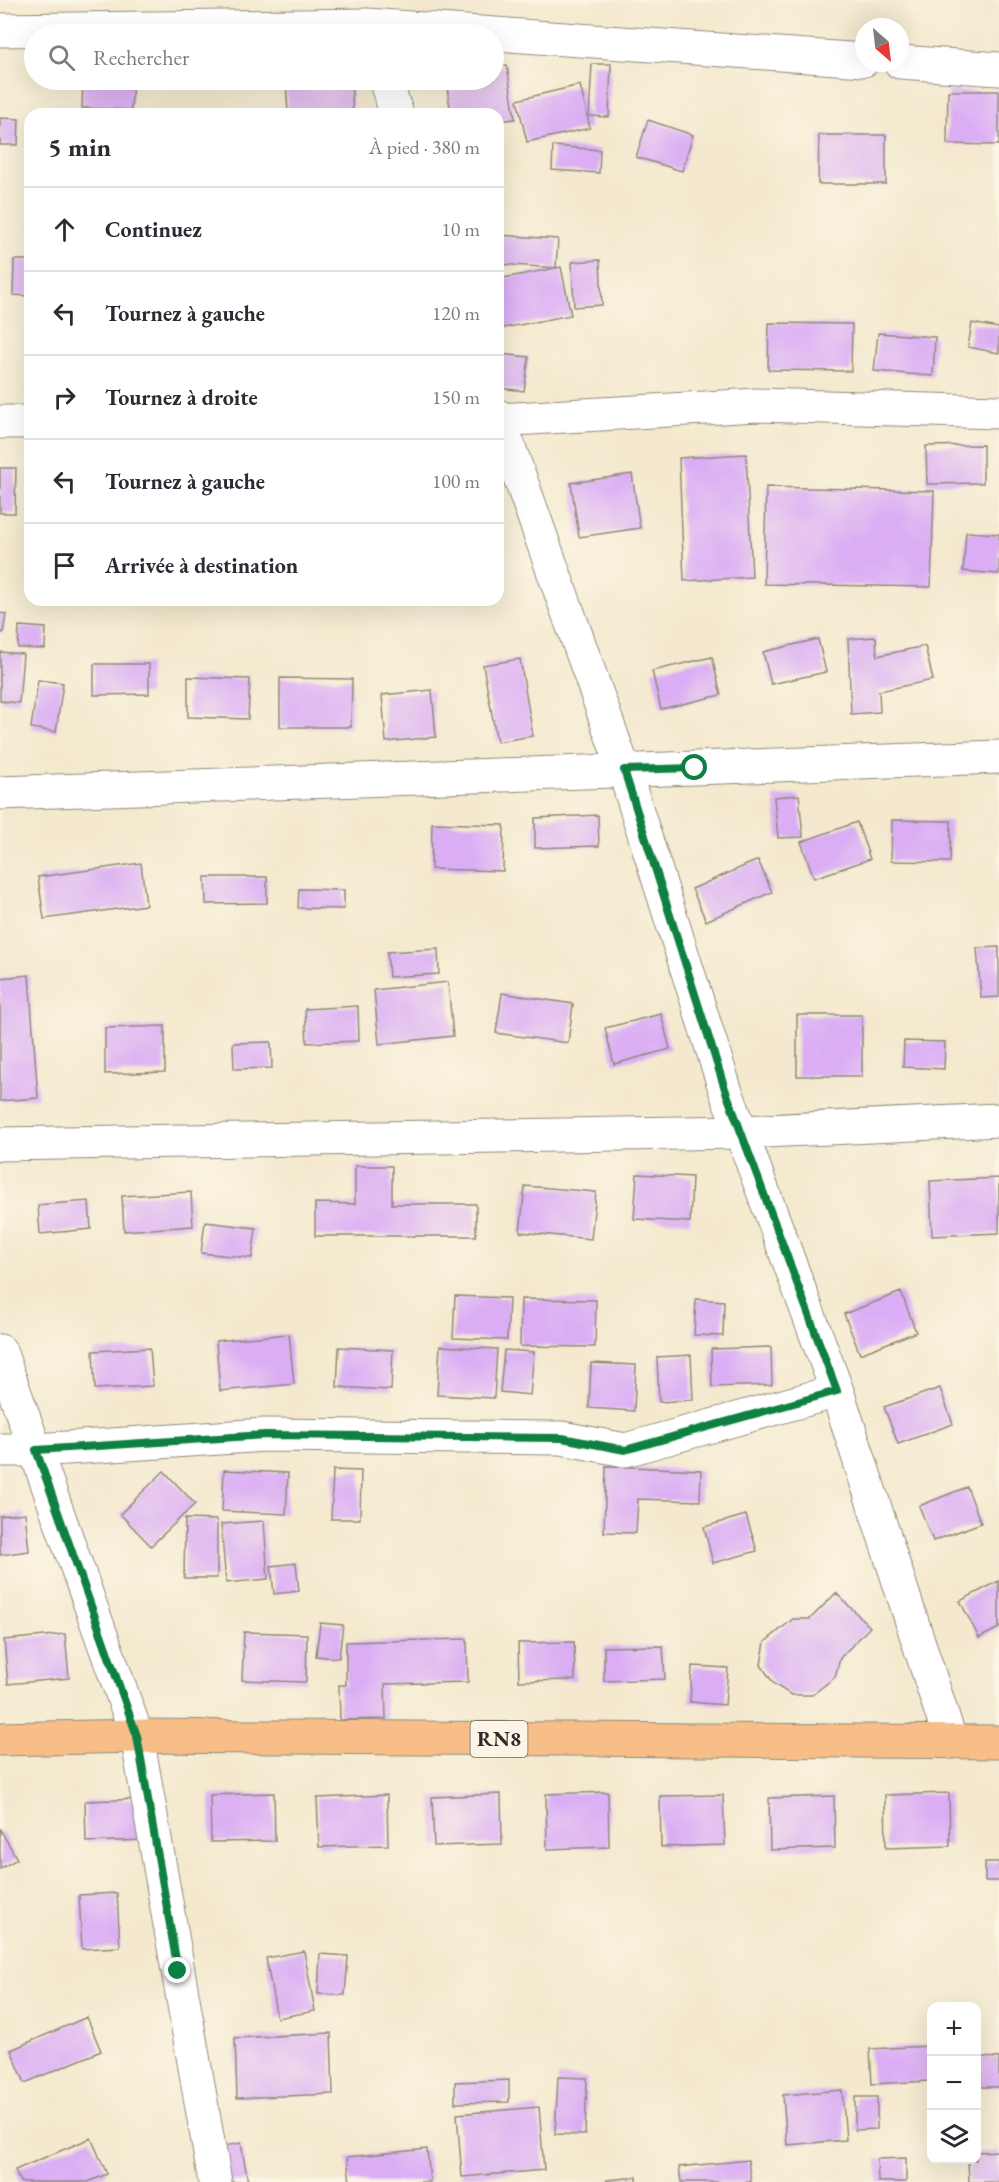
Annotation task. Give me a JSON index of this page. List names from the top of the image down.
{
  "streets": {
    "main road": ["RN8"]
  },
  "north": "bottom right",
  "page": {
    "search": "Rechercher",
    "heading": ["5 min", "À pied · 380 m"],
    "list": [
      ["Continuez", "10 m"],
      ["Tournez à gauche", "120 m"],
      ["Tournez à droite", "150 m"],
      ["Tournez à gauche", "100 m"],
      "Arrivée à destination"
    ],
    "map_buttons": ["+", "−"]
  }
}
